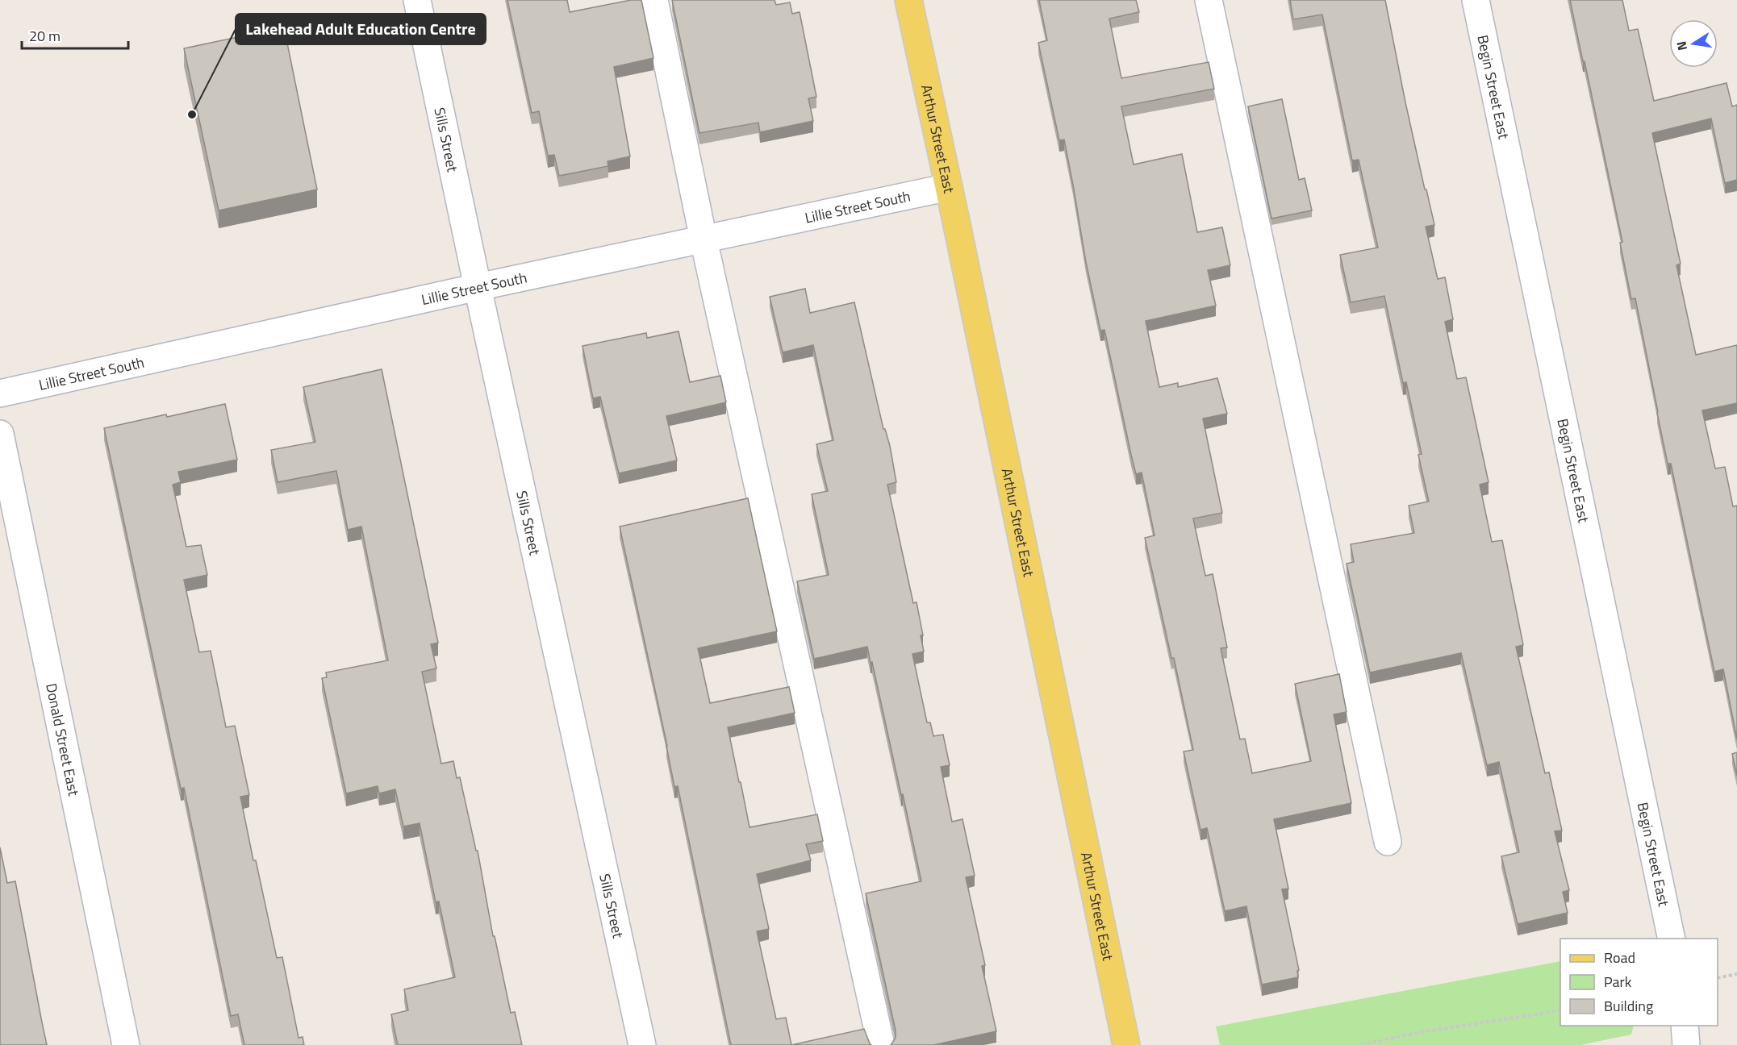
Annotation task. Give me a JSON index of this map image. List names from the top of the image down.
{
  "streets": {
    "main road": ["Arthur Street East"],
    "street": [
      "Begin Street East",
      "Sills Street",
      "Lillie Street South",
      "Donald Street East"
    ]
  },
  "crossings": [
    ["Arthur Street East", "Lillie Street South"],
    ["Sills Street", "Lillie Street South"]
  ],
  "places": ["Lakehead Adult Education Centre"],
  "legend": ["Road", "Park", "Building"],
  "scale_bar": "20 m",
  "north": "left"
}
